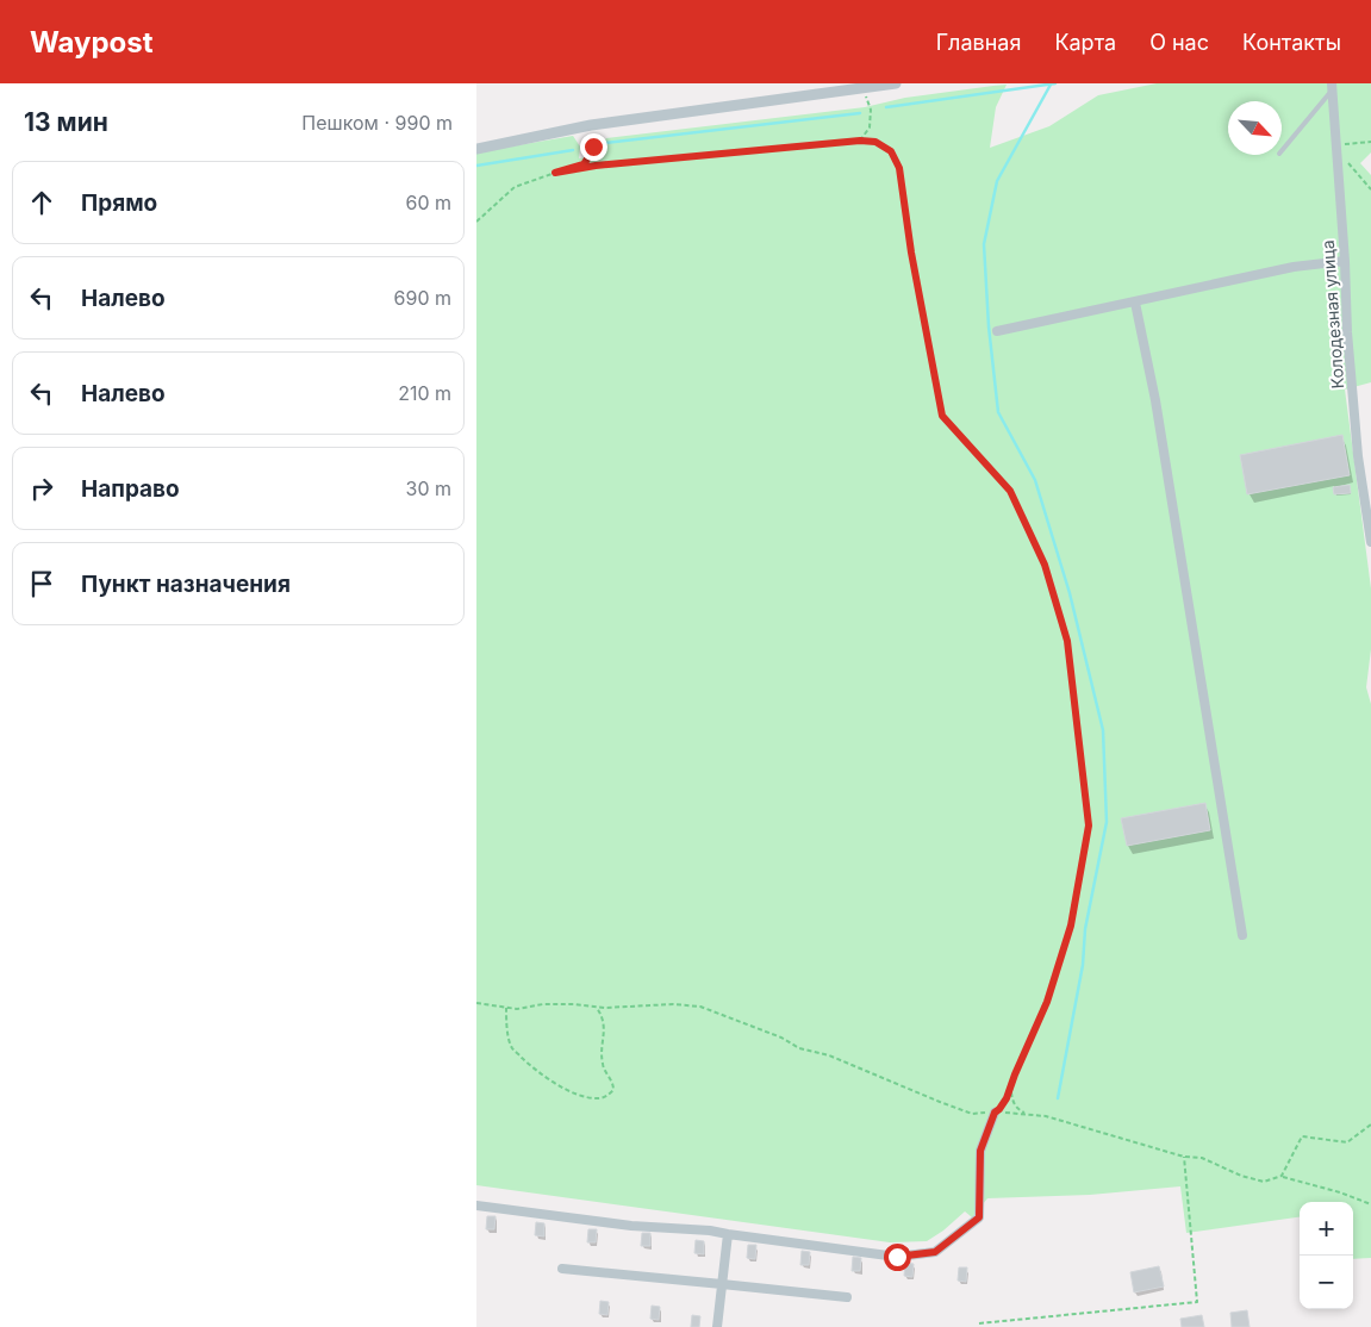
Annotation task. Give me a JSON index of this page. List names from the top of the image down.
{
  "streets": {
    "street": ["Колодезная улица"]
  },
  "north": "bottom right",
  "page": {
    "header": "Waypost",
    "nav": [
      "Главная",
      "Карта",
      "О нас",
      "Контакты"
    ],
    "heading": ["13 мин", "Пешком · 990 m"],
    "list": [
      ["Прямо", "60 m"],
      ["Налево", "690 m"],
      ["Налево", "210 m"],
      ["Направо", "30 m"],
      "Пункт назначения"
    ],
    "map_buttons": ["+", "−"]
  }
}
